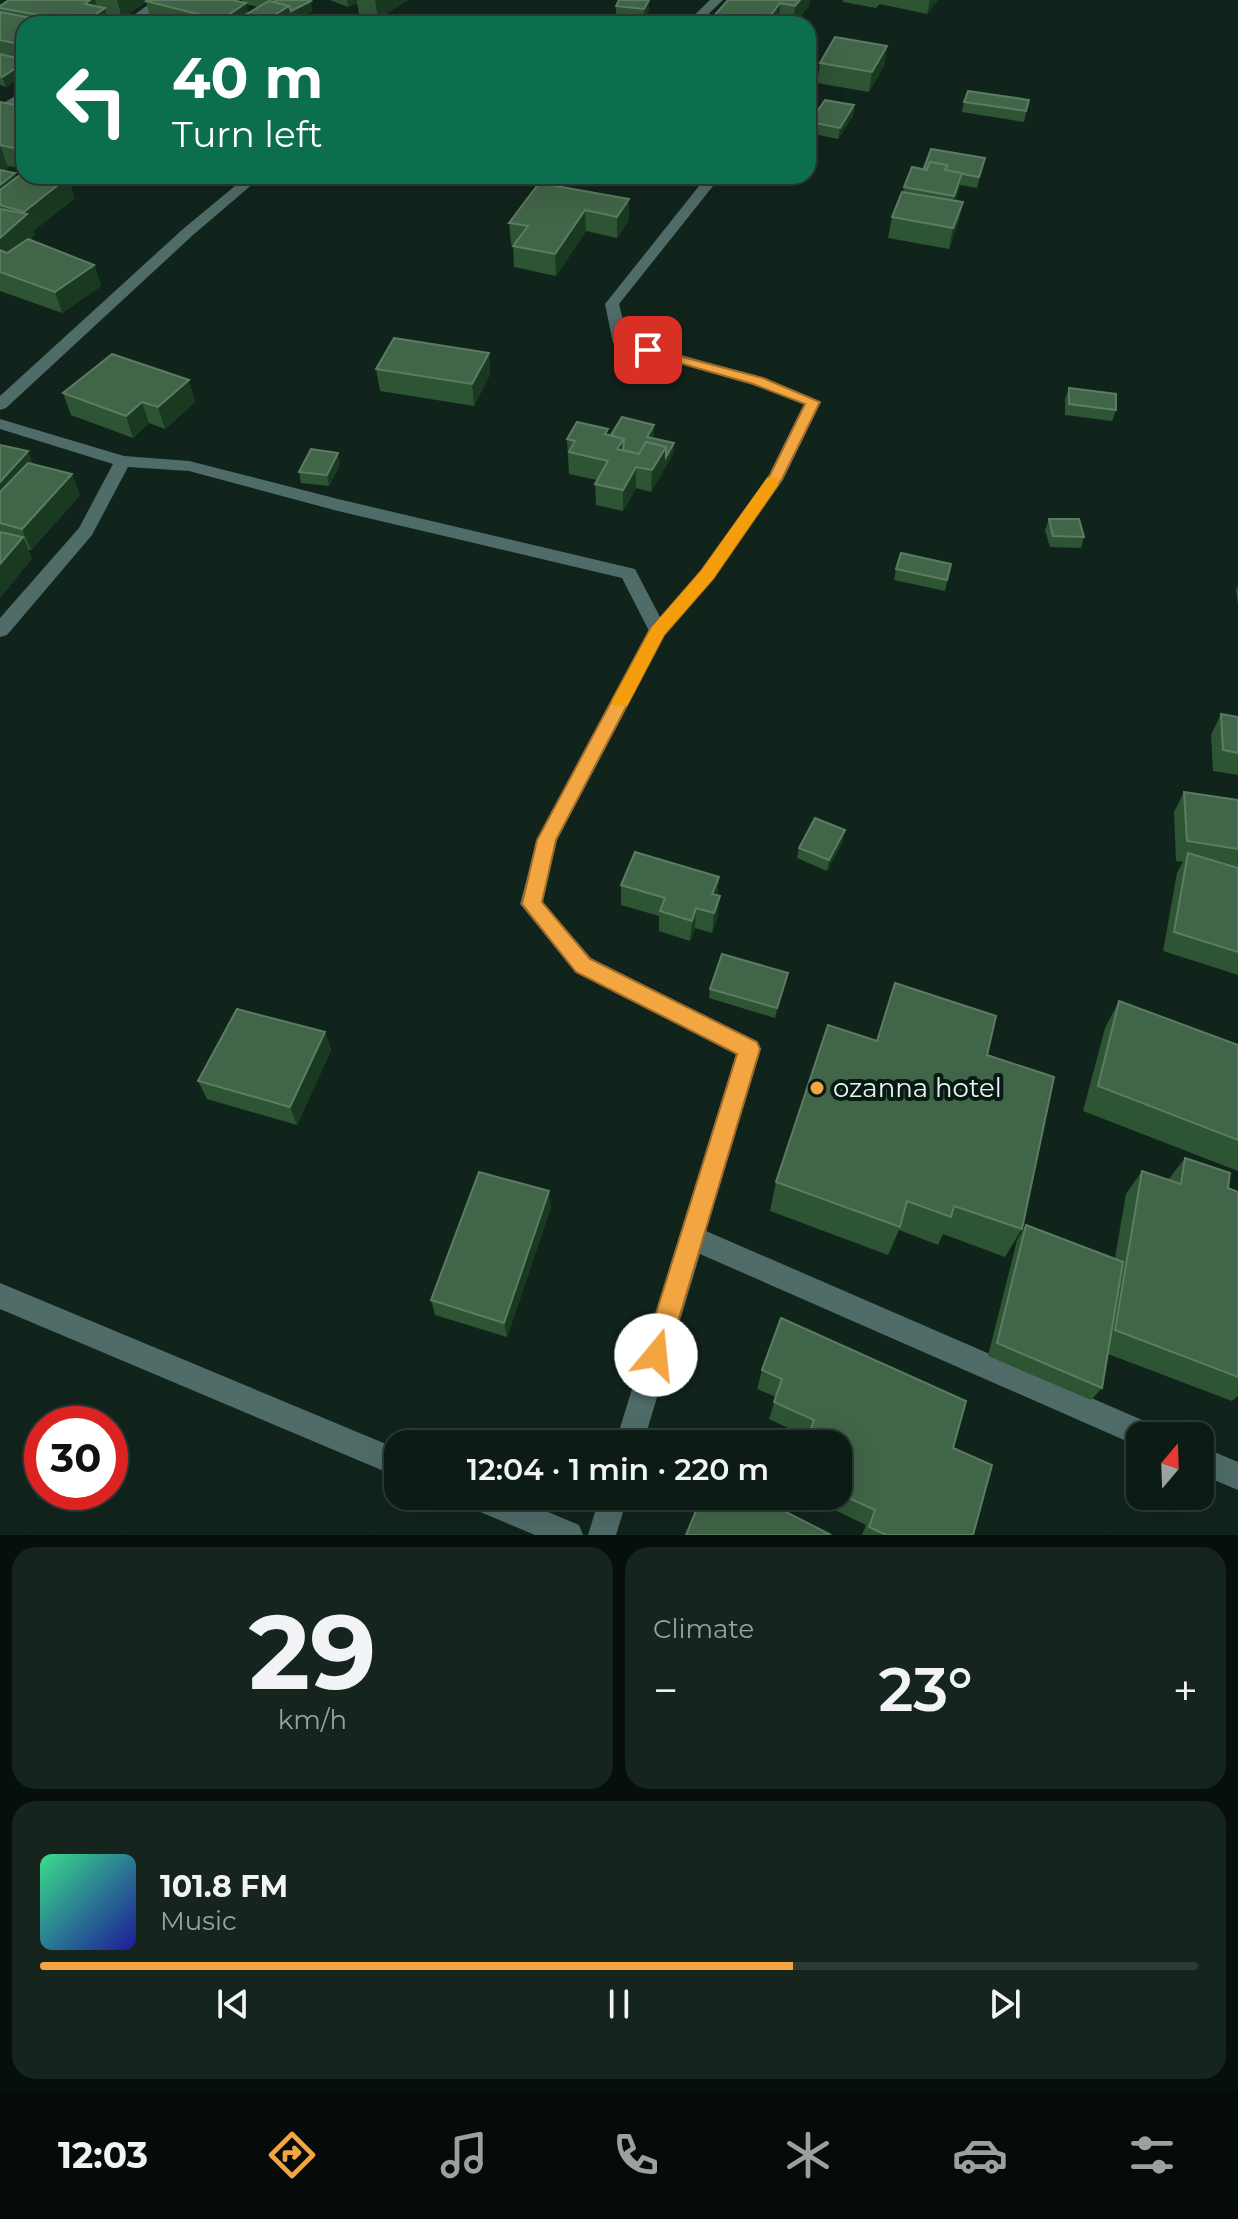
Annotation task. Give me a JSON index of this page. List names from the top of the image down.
{
  "places": ["ozanna hotel"],
  "north": "top",
  "page": {
    "turn": ["40 m", "Turn left"],
    "limit": "30",
    "trip": "12:04 · 1 min · 220 m",
    "tile": [
      ["29", "km/h"],
      "Climate"
    ],
    "heat": ["−", "23°", "+"],
    "song": ["101.8 FM", "Music"],
    "tabs": "12:03"
  }
}
